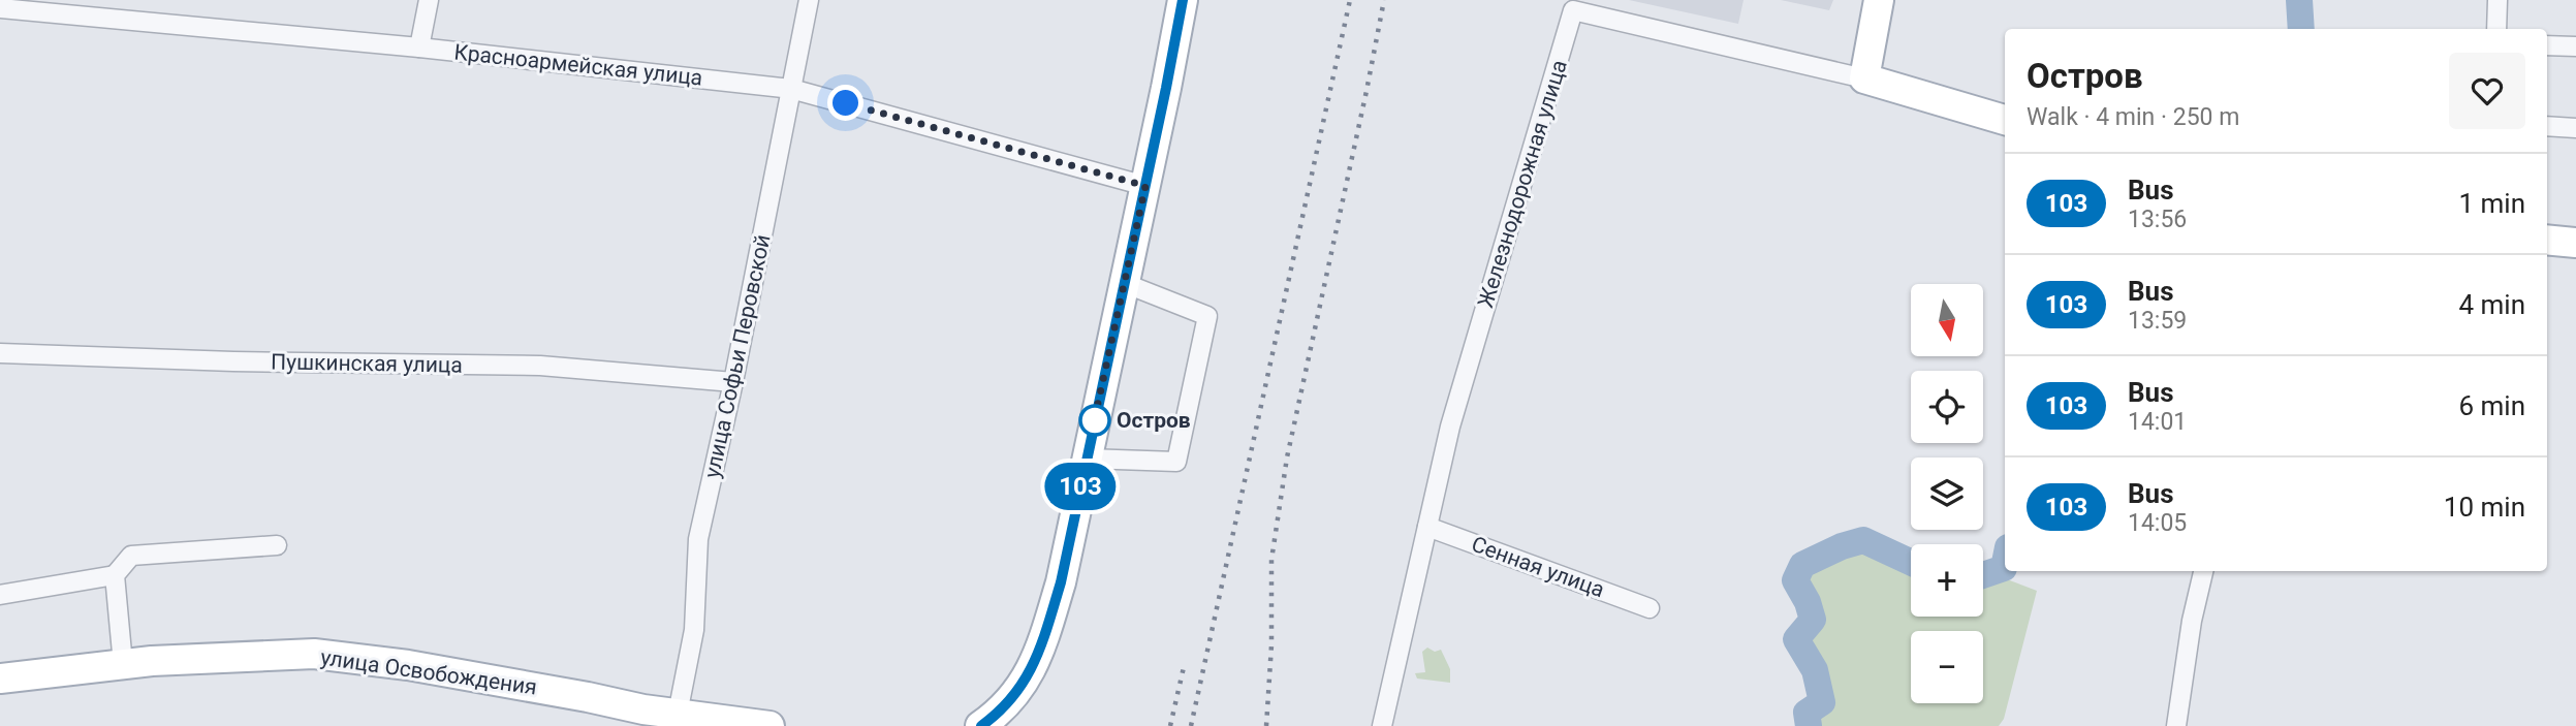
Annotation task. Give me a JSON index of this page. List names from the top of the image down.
{
  "streets": {
    "main road": ["улица Освобождения"],
    "street": [
      "Красноармейская улица",
      "Железнодорожная улица",
      "улица Софьи Перовской",
      "Пушкинская улица",
      "Сенная улица"
    ]
  },
  "crossings": [
    ["Красноармейская улица", "улица Софьи Перовской"],
    ["Железнодорожная улица", "Сенная улица"],
    ["улица Софьи Перовской", "Пушкинская улица"],
    ["улица Софьи Перовской", "улица Освобождения"]
  ],
  "places": ["Остров"],
  "lines": ["bus line 103"],
  "north": "bottom",
  "page": {
    "on_map": "103",
    "heading": ["Остров", "Walk · 4 min · 250 m"],
    "list": [
      {
        "mark": "103",
        "name": "Bus",
        "note": "13:56",
        "value": "1 min"
      },
      {
        "mark": "103",
        "name": "Bus",
        "note": "13:59",
        "value": "4 min"
      },
      {
        "mark": "103",
        "name": "Bus",
        "note": "14:01",
        "value": "6 min"
      },
      {
        "mark": "103",
        "name": "Bus",
        "note": "14:05",
        "value": "10 min"
      }
    ],
    "map_buttons": ["+", "−"]
  }
}
